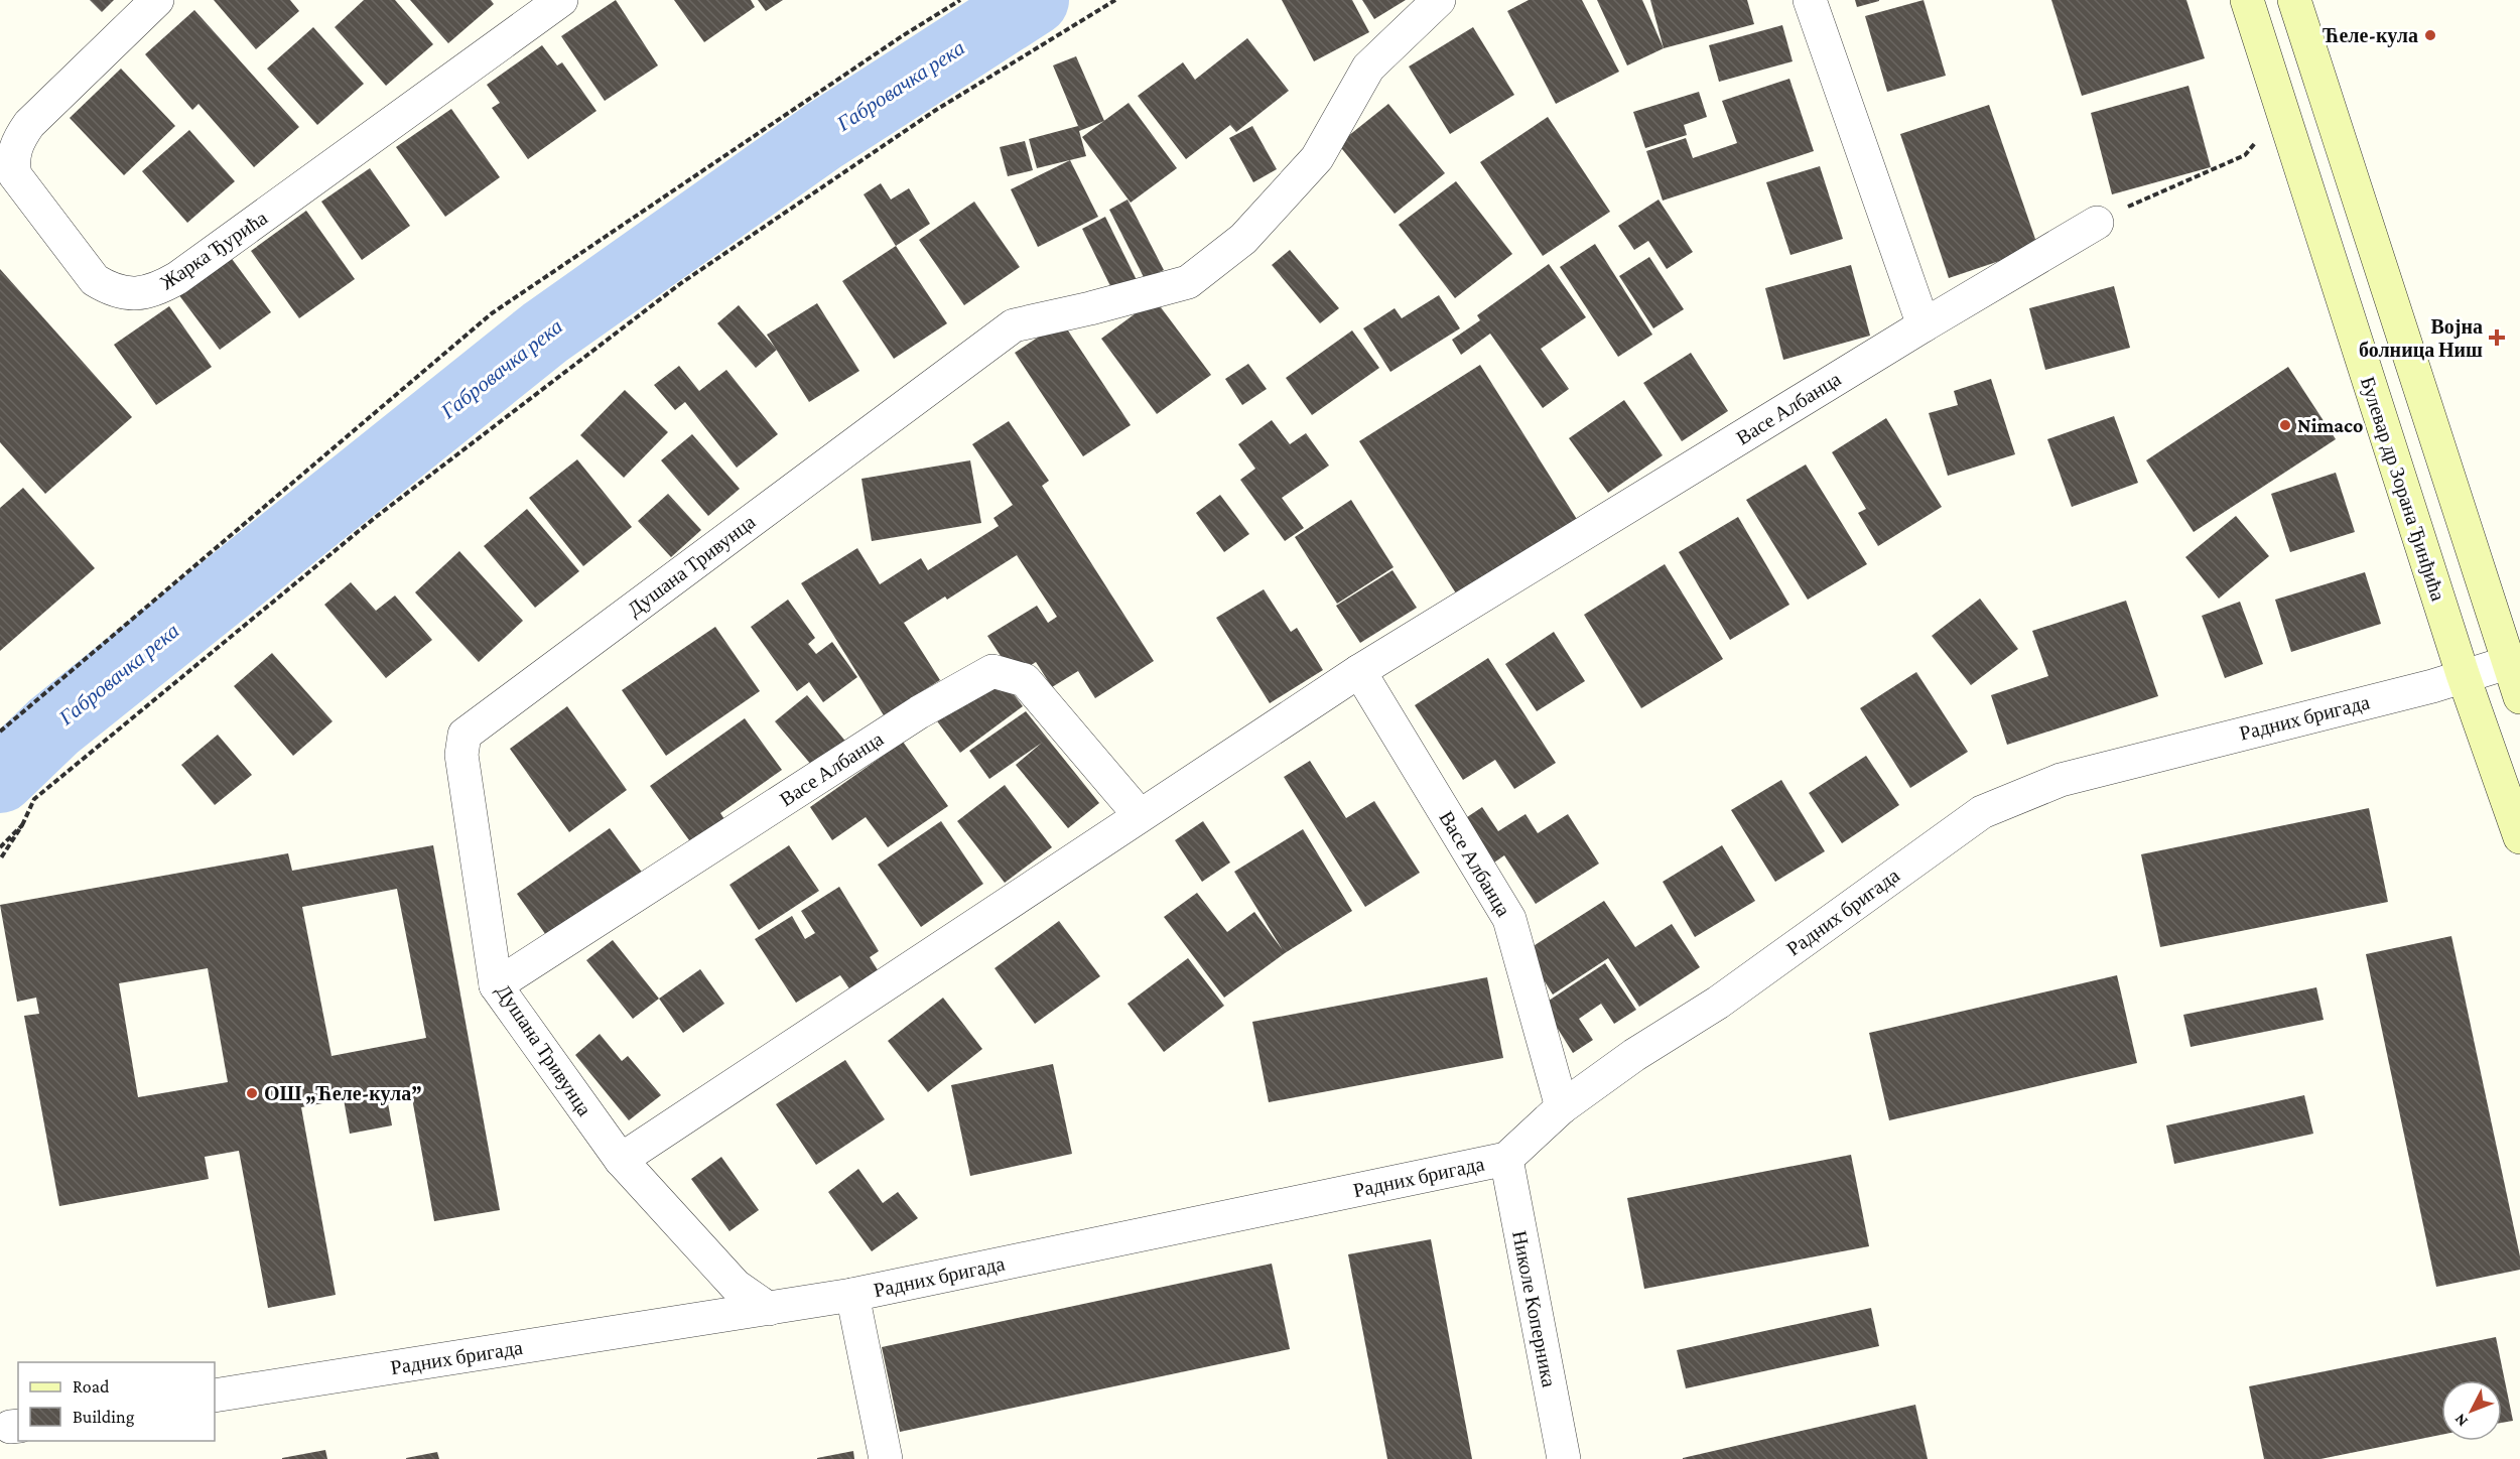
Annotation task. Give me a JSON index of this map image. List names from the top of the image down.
{
  "streets": {
    "main road": ["Булевар др Зорана Ђинђића"],
    "street": [
      "Жарка Ђурића",
      "Васе Албанца",
      "Душана Тривунца",
      "Радних бригада",
      "Николе Коперника"
    ]
  },
  "crossings": [
    ["Васе Албанца", "Душана Тривунца"],
    ["Васе Албанца", "Радних бригада"],
    ["Булевар др Зорана Ђинђића", "Радних бригада"],
    ["Душана Тривунца", "Радних бригада"],
    ["Радних бригада", "Николе Коперника"]
  ],
  "water": ["Габровачка река"],
  "places": {
    "other": ["Ћеле-кула", "Nimaco", "ОШ „Ћеле-кула”"],
    "health": ["Војна болница Ниш"]
  },
  "legend": ["Road", "Building"],
  "north": "bottom left"
}
